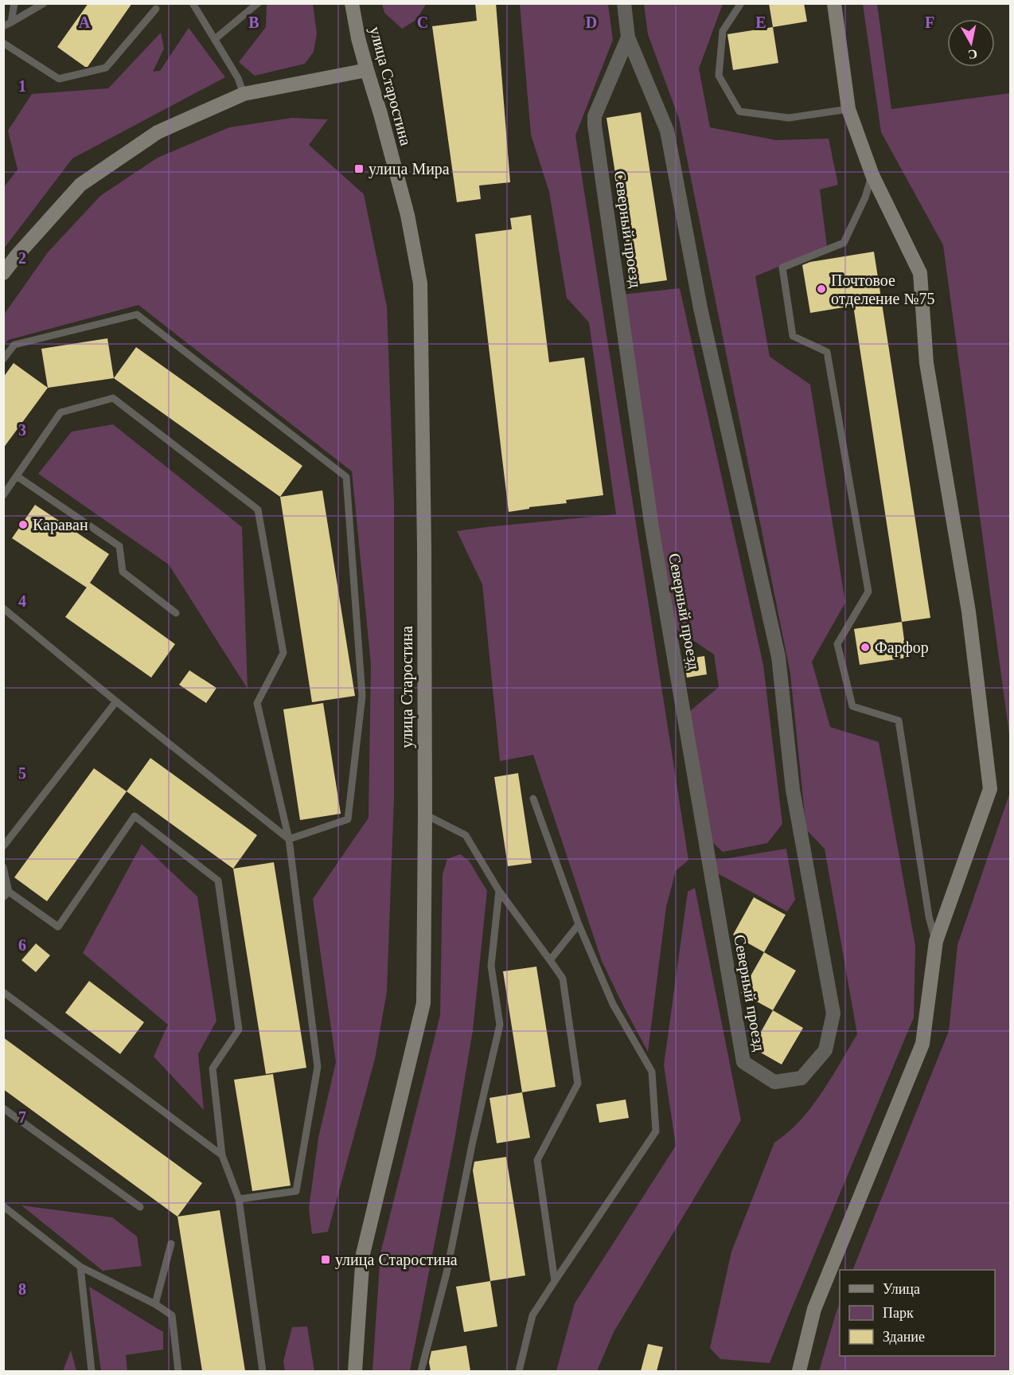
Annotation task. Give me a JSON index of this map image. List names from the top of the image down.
{
  "streets": {
    "street": ["улица Старостина", "Северный проезд"]
  },
  "places": {
    "transit": ["улица Мира", "улица Старостина"],
    "other": ["Почтовое отделение №75", "Караван", "Фарфор"]
  },
  "legend": ["Улица", "Парк", "Здание"],
  "north": "bottom",
  "grid": {
    "columns": [
      "A",
      "B",
      "C",
      "D",
      "E",
      "F"
    ],
    "rows": [
      "1",
      "2",
      "3",
      "4",
      "5",
      "6",
      "7",
      "8"
    ]
  }
}
